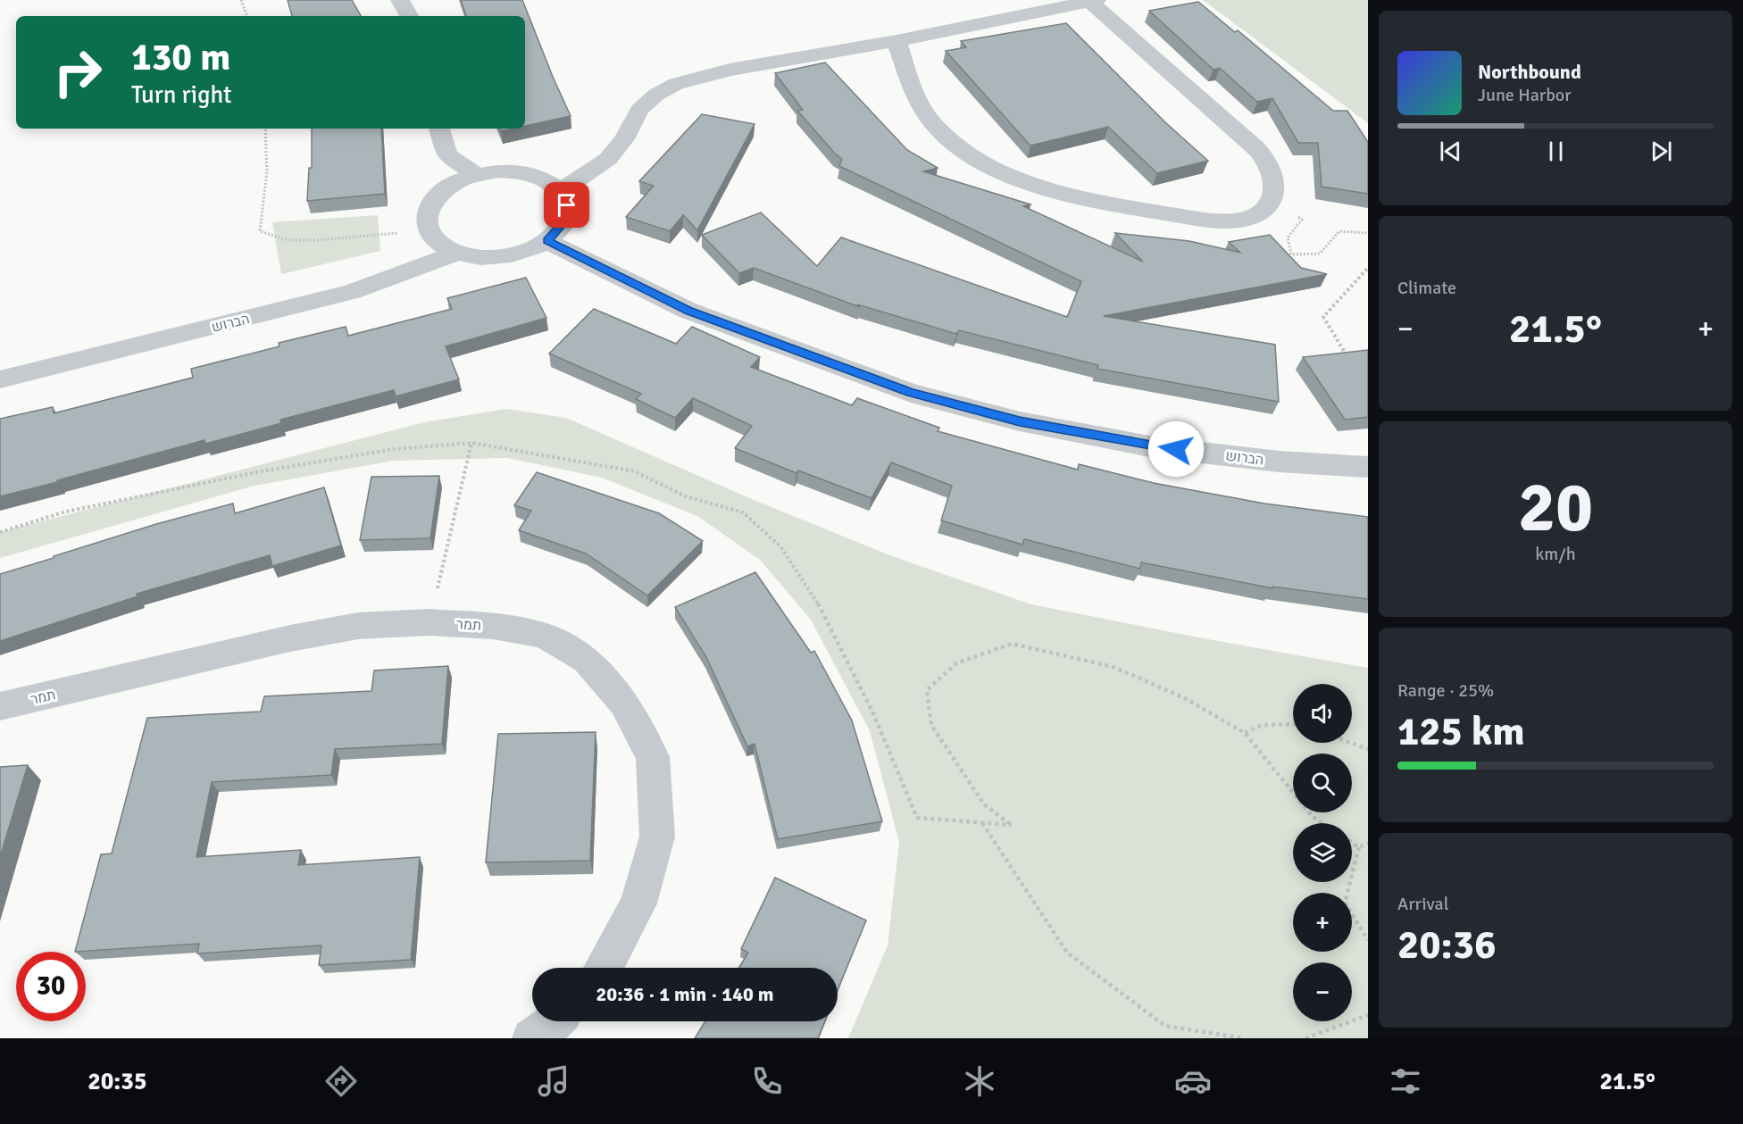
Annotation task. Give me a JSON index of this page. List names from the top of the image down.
{
  "streets": {
    "street": ["הברוש", "תמר"]
  },
  "page": {
    "turn": ["130 m", "Turn right"],
    "song": ["Northbound", "June Harbor"],
    "tile": [
      "Climate",
      ["20", "km/h"],
      ["Range · 25%", "125 km"],
      ["Arrival", "20:36"]
    ],
    "heat": ["−", "21.5°", "+"],
    "map_buttons": ["+", "−"],
    "limit": "30",
    "trip": "20:36 · 1 min · 140 m",
    "tabs": ["20:35", "21.5°"]
  }
}
